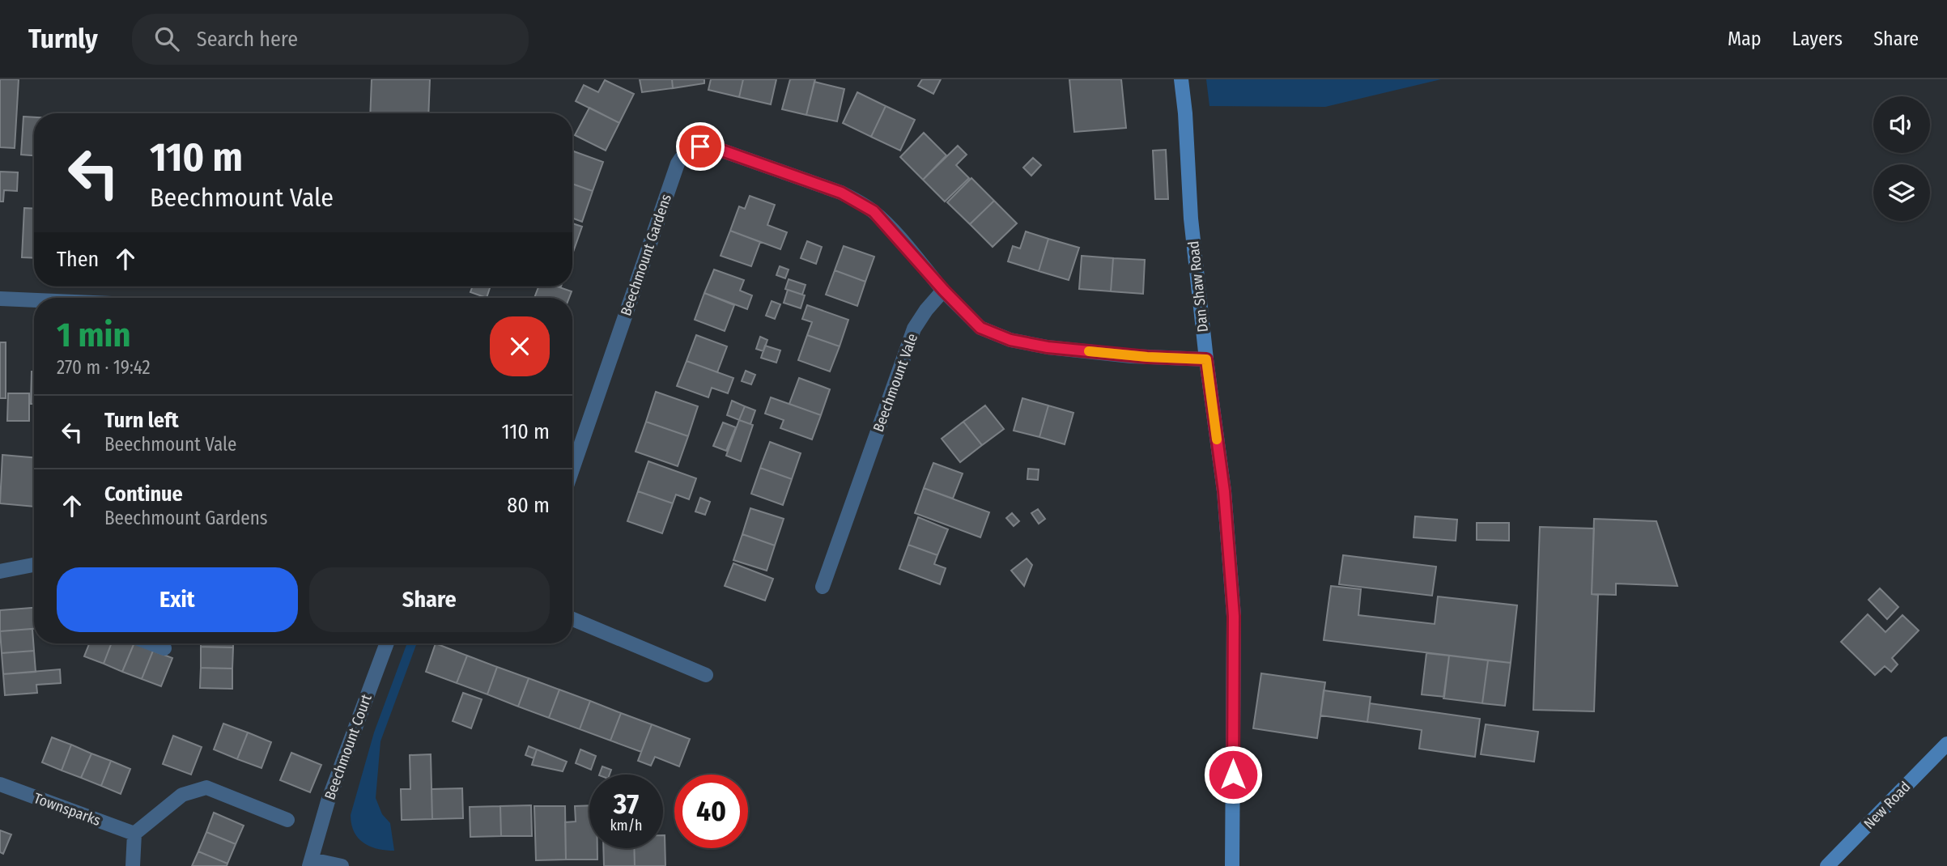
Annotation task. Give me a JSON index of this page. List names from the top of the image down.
{
  "streets": {
    "street": [
      "Beechmount Gardens",
      "Dan Shaw Road",
      "Beechmount Vale",
      "Beechmount Court",
      "New Road",
      "Townsparks"
    ]
  },
  "crossings": [
    ["Beechmount Gardens", "Beechmount Vale"]
  ],
  "page": {
    "header": "Turnly",
    "search": "Search here",
    "nav": ["Map", "Layers", "Share"],
    "turn": ["110 m", "Beechmount Vale"],
    "then": "Then",
    "heading": ["1 min", "270 m · 19:42"],
    "list": [
      {
        "name": "Turn left",
        "note": "Beechmount Vale",
        "value": "110 m"
      },
      {
        "name": "Continue",
        "note": "Beechmount Gardens",
        "value": "80 m"
      }
    ],
    "buttons": ["Exit", "Share"],
    "speed": "37 km/h",
    "limit": "40"
  }
}
